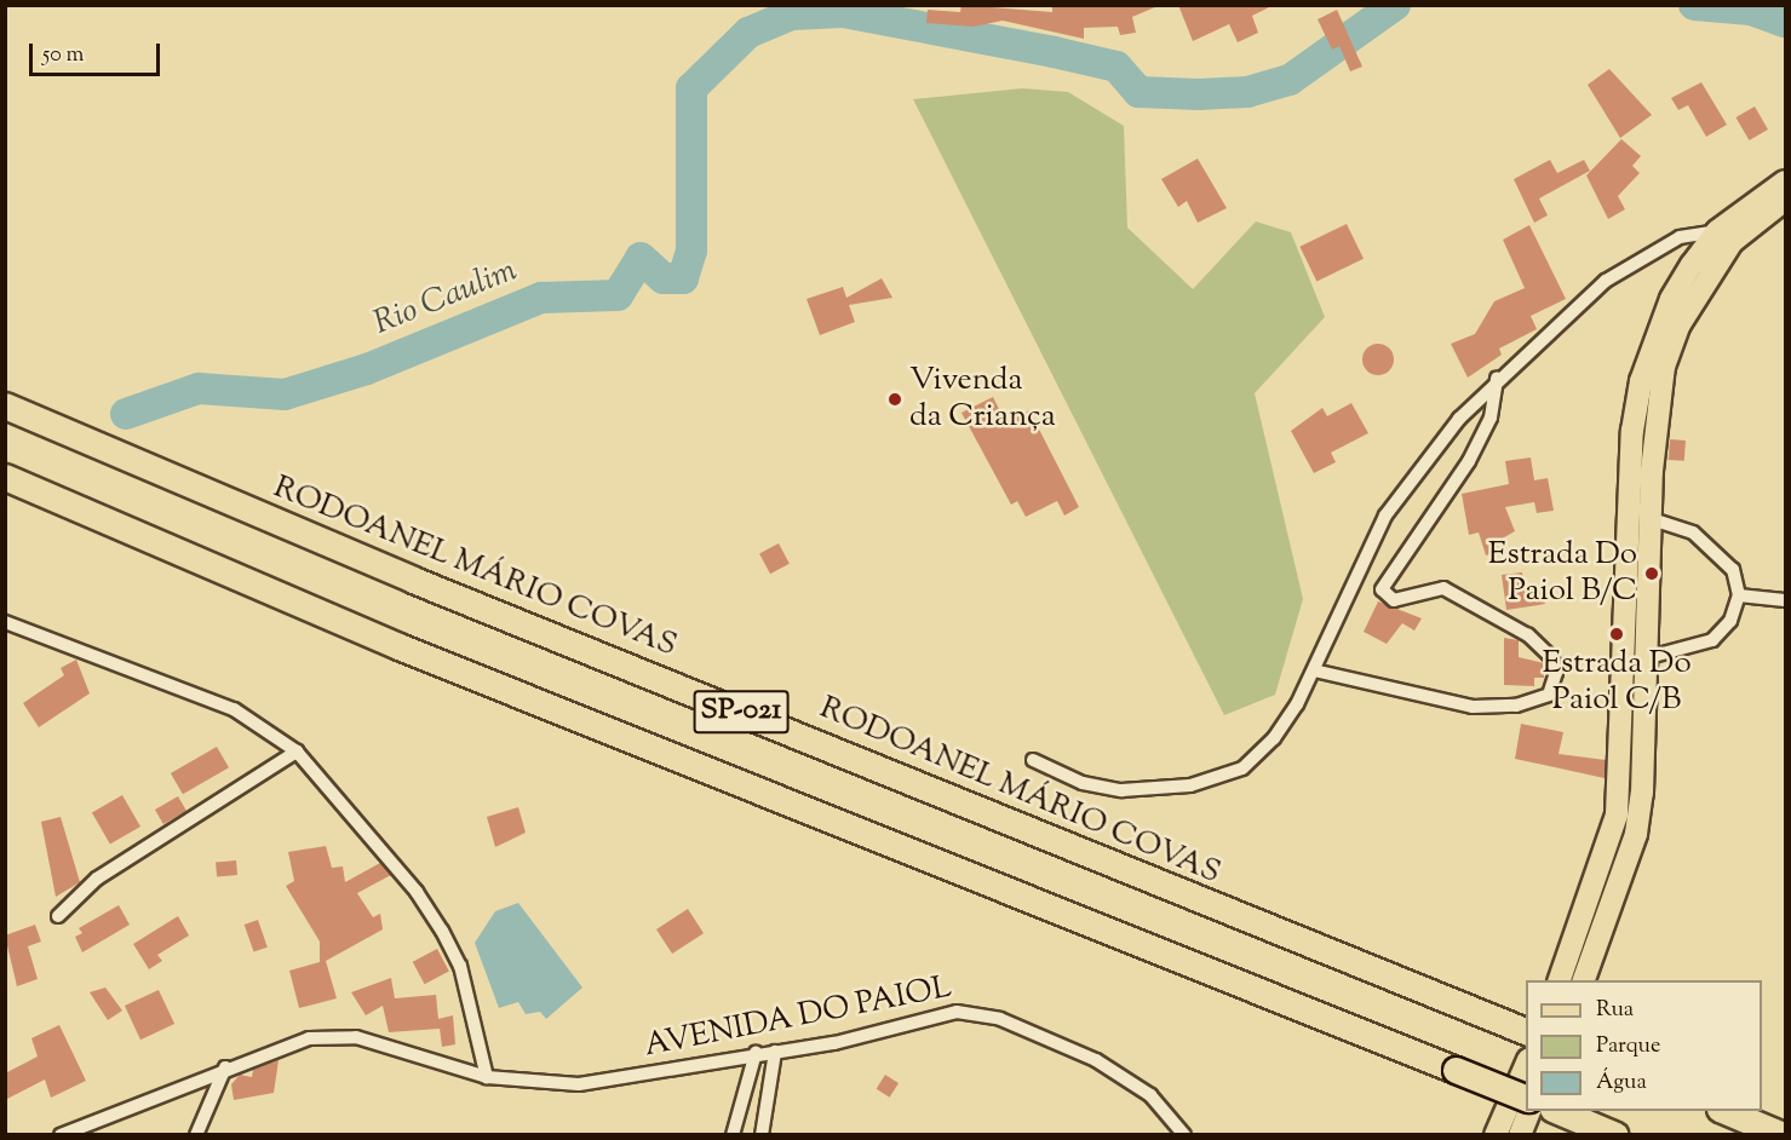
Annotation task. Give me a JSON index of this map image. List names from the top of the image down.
{
  "streets": {
    "highway": ["RODOANEL MÁRIO COVAS", "SP-021"],
    "street": ["AVENIDA DO PAIOL"]
  },
  "water": ["Rio Caulim"],
  "places": ["Vivenda da Criança", "Estrada Do Paiol B/C", "Estrada Do Paiol C/B"],
  "legend": ["Rua", "Parque", "Água"],
  "scale_bar": "50 m"
}
